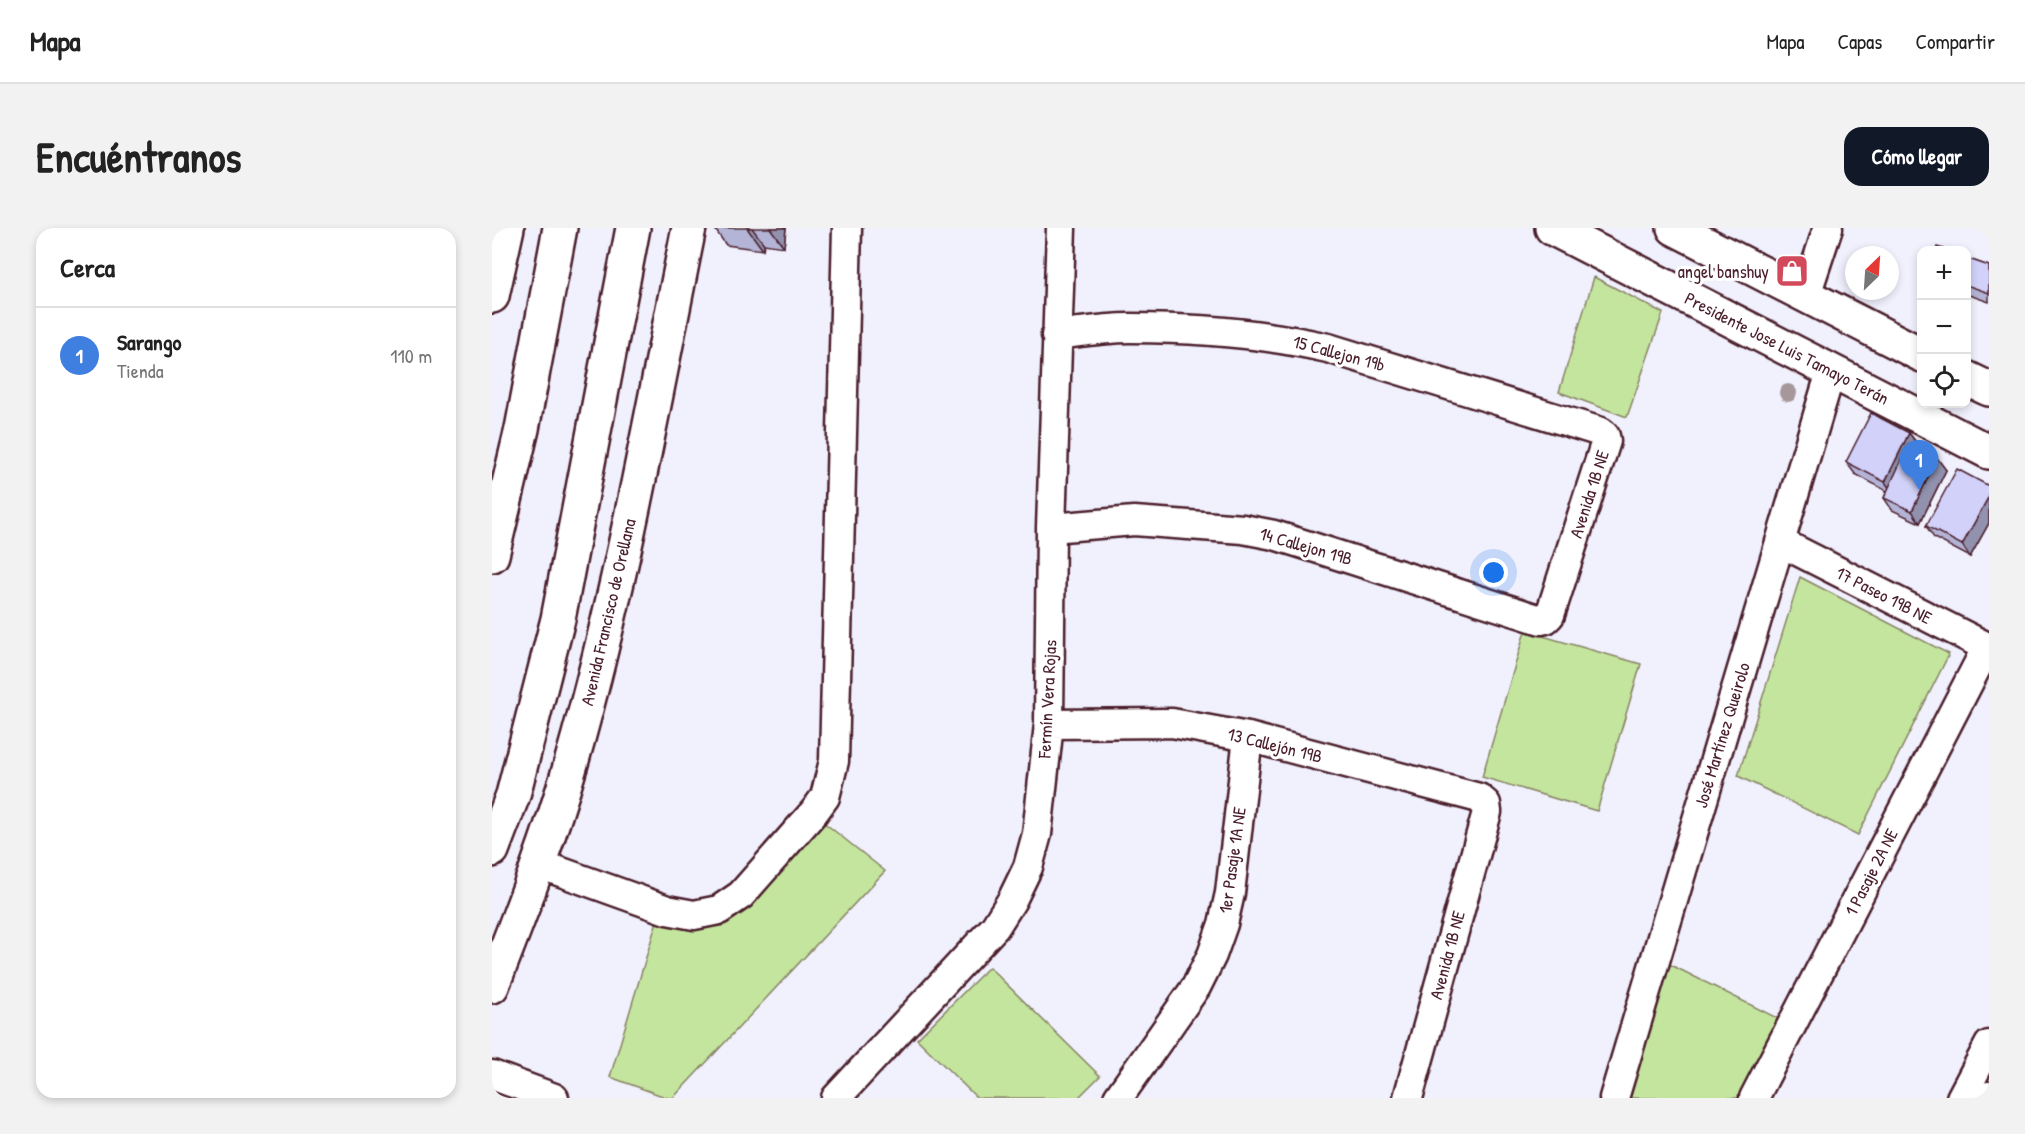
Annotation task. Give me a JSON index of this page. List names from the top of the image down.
{
  "streets": {
    "main road": ["Presidente Jose Luis Tamayo Terán", "Avenida Francisco de Orellana"],
    "street": [
      "15 Callejon 19b",
      "Avenida 1B NE",
      "14 Callejon 19B",
      "17 Paseo 19B NE",
      "Fermín Vera Rojas",
      "José Martínez Queirolo",
      "13 Callejón 19B",
      "1er Pasaje 1A NE",
      "1 Pasaje 2A NE"
    ]
  },
  "crossings": [
    ["Presidente Jose Luis Tamayo Terán", "José Martínez Queirolo"],
    ["15 Callejon 19b", "Avenida 1B NE"],
    ["15 Callejon 19b", "Fermín Vera Rojas"],
    ["Avenida 1B NE", "14 Callejon 19B"],
    ["Avenida 1B NE", "13 Callejón 19B"],
    ["14 Callejon 19B", "Fermín Vera Rojas"],
    ["17 Paseo 19B NE", "José Martínez Queirolo"],
    ["17 Paseo 19B NE", "1 Pasaje 2A NE"],
    ["Fermín Vera Rojas", "13 Callejón 19B"],
    ["13 Callejón 19B", "1er Pasaje 1A NE"]
  ],
  "places": {
    "shop": ["angel banshuy"]
  },
  "north": "top right",
  "page": {
    "header": "Mapa",
    "nav": ["Mapa", "Capas", "Compartir"],
    "buttons": "Cómo llegar",
    "title": "Encuéntranos",
    "heading": "Cerca",
    "map_buttons": ["+", "−"],
    "list": [
      {
        "mark": "1",
        "name": "Sarango",
        "note": "Tienda",
        "value": "110 m"
      }
    ],
    "pins": "1"
  }
}
